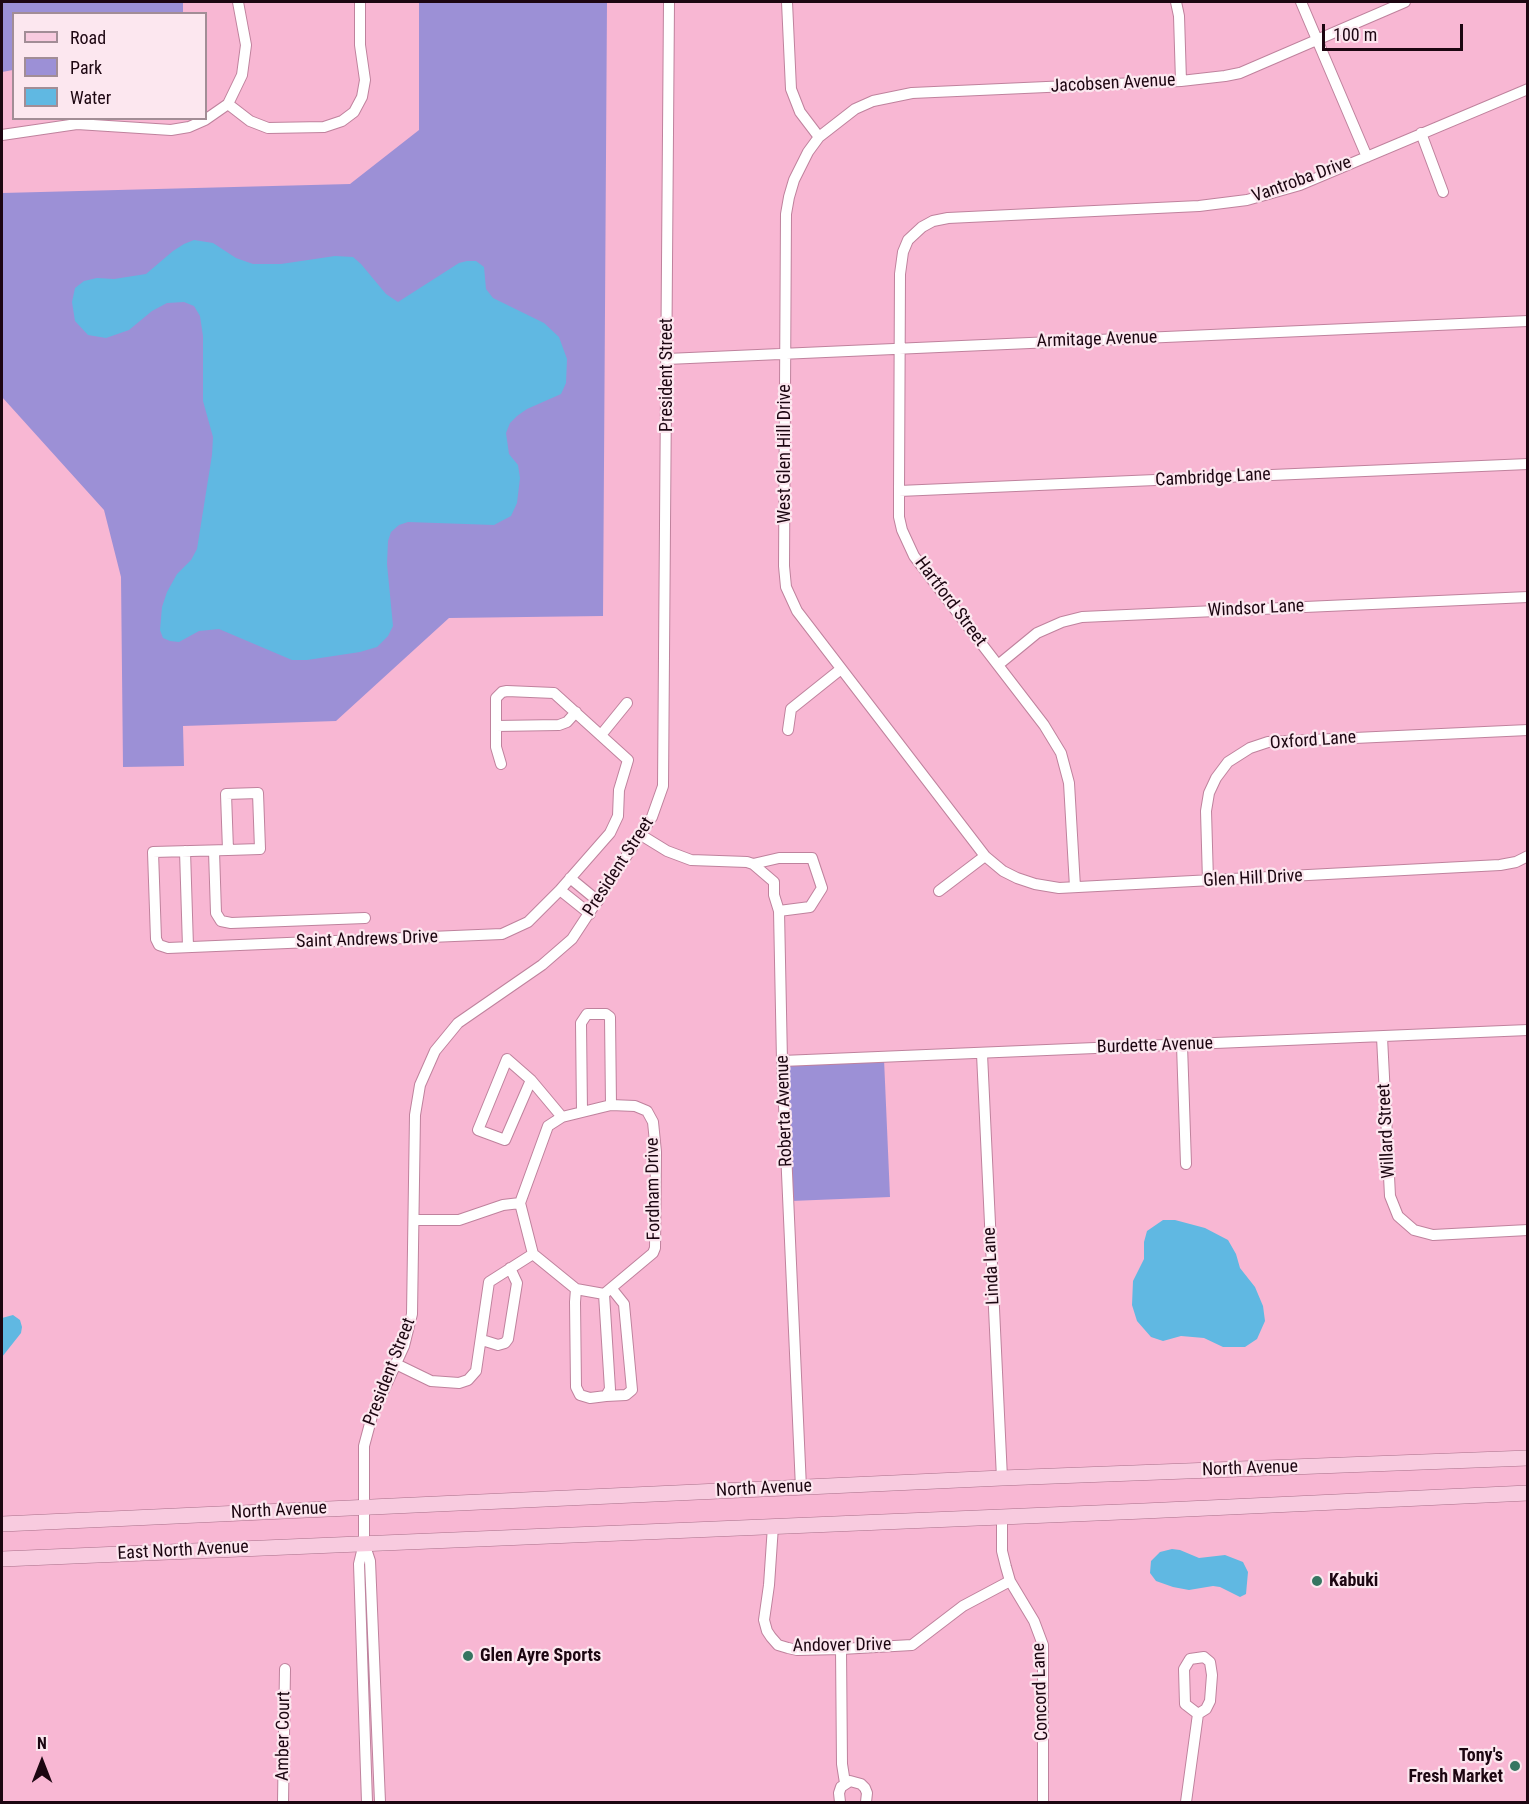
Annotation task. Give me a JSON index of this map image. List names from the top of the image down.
{
  "streets": {
    "main road": ["North Avenue", "East North Avenue"],
    "street": [
      "Jacobsen Avenue",
      "Vantroba Drive",
      "Armitage Avenue",
      "President Street",
      "West Glen Hill Drive",
      "Cambridge Lane",
      "Hartford Street",
      "Windsor Lane",
      "Oxford Lane",
      "Glen Hill Drive",
      "Saint Andrews Drive",
      "Burdette Avenue",
      "Roberta Avenue",
      "Willard Street",
      "Fordham Drive",
      "Linda Lane",
      "Andover Drive",
      "Concord Lane",
      "Amber Court"
    ]
  },
  "crossings": [
    ["Jacobsen Avenue", "West Glen Hill Drive"],
    ["Vantroba Drive", "Hartford Street"],
    ["Armitage Avenue", "President Street"],
    ["Armitage Avenue", "West Glen Hill Drive"],
    ["Armitage Avenue", "Hartford Street"],
    ["President Street", "North Avenue"],
    ["President Street", "East North Avenue"],
    ["West Glen Hill Drive", "Glen Hill Drive"],
    ["Cambridge Lane", "Hartford Street"],
    ["Hartford Street", "Windsor Lane"],
    ["Hartford Street", "Glen Hill Drive"],
    ["Oxford Lane", "Glen Hill Drive"],
    ["Burdette Avenue", "Roberta Avenue"],
    ["Burdette Avenue", "Willard Street"],
    ["Burdette Avenue", "Linda Lane"],
    ["Roberta Avenue", "North Avenue"],
    ["Linda Lane", "North Avenue"],
    ["North Avenue", "East North Avenue"],
    ["North Avenue", "Andover Drive"],
    ["North Avenue", "Concord Lane"],
    ["Andover Drive", "Concord Lane"]
  ],
  "places": ["Kabuki", "Glen Ayre Sports", "Tony's Fresh Market"],
  "legend": ["Road", "Park", "Water"],
  "scale_bar": "100 m",
  "north": "top"
}
